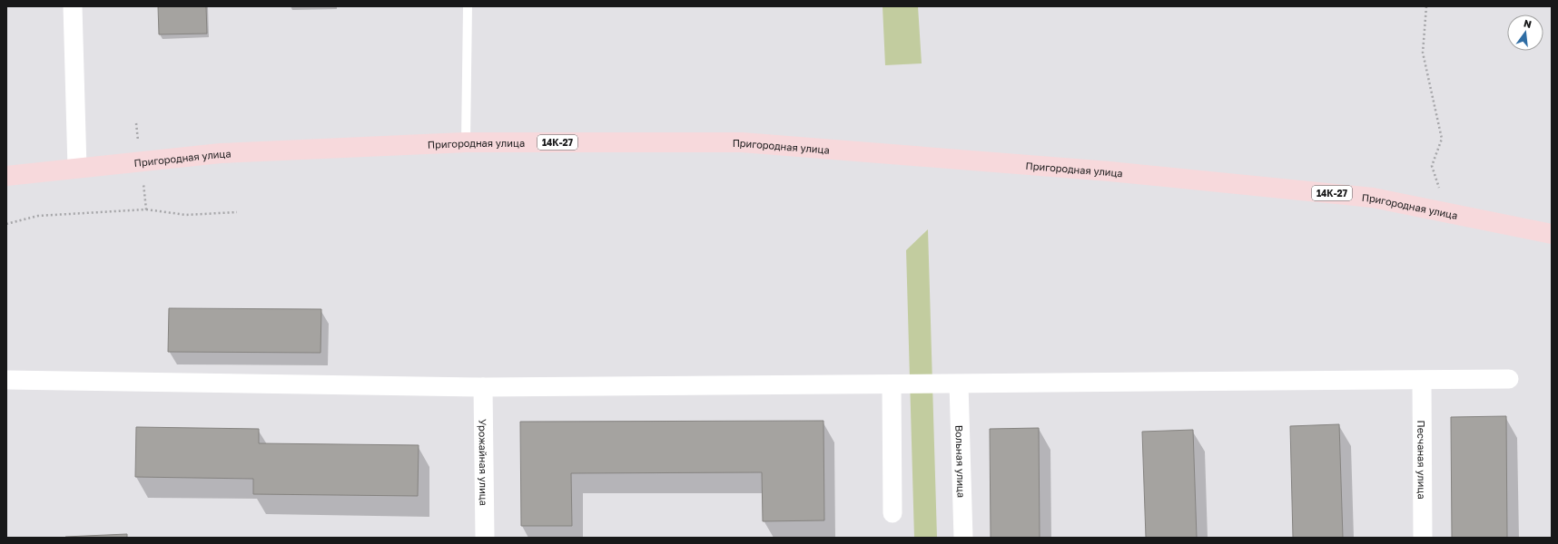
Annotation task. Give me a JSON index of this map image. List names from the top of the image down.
{
  "streets": {
    "main road": ["14К-27", "Пригородная улица"],
    "street": ["Песчаная улица", "Вольная улица", "Урожайная улица"]
  },
  "north": "top"
}
